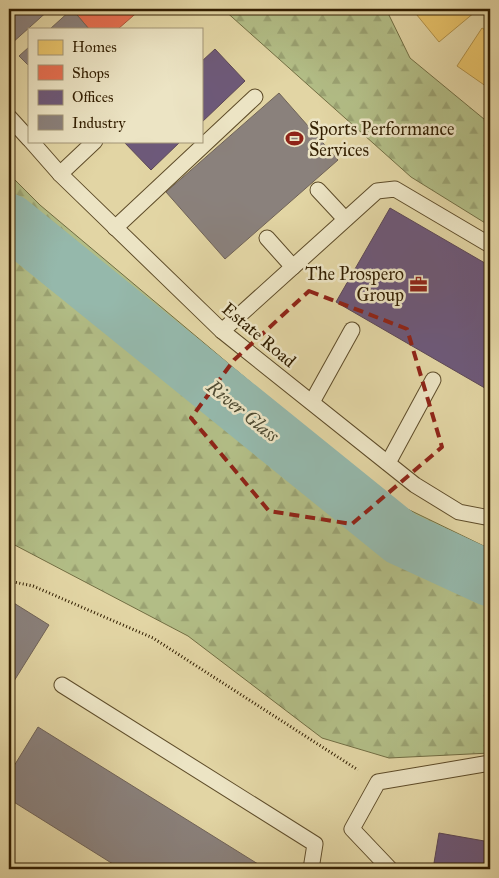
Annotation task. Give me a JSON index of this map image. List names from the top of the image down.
{
  "streets": {
    "lane": ["Estate Road"]
  },
  "water": ["River Glass"],
  "places": {
    "sports": ["Sports Performance Services"],
    "office": ["The Prospero Group"]
  },
  "legend": [
    "Homes",
    "Shops",
    "Offices",
    "Industry"
  ]
}
